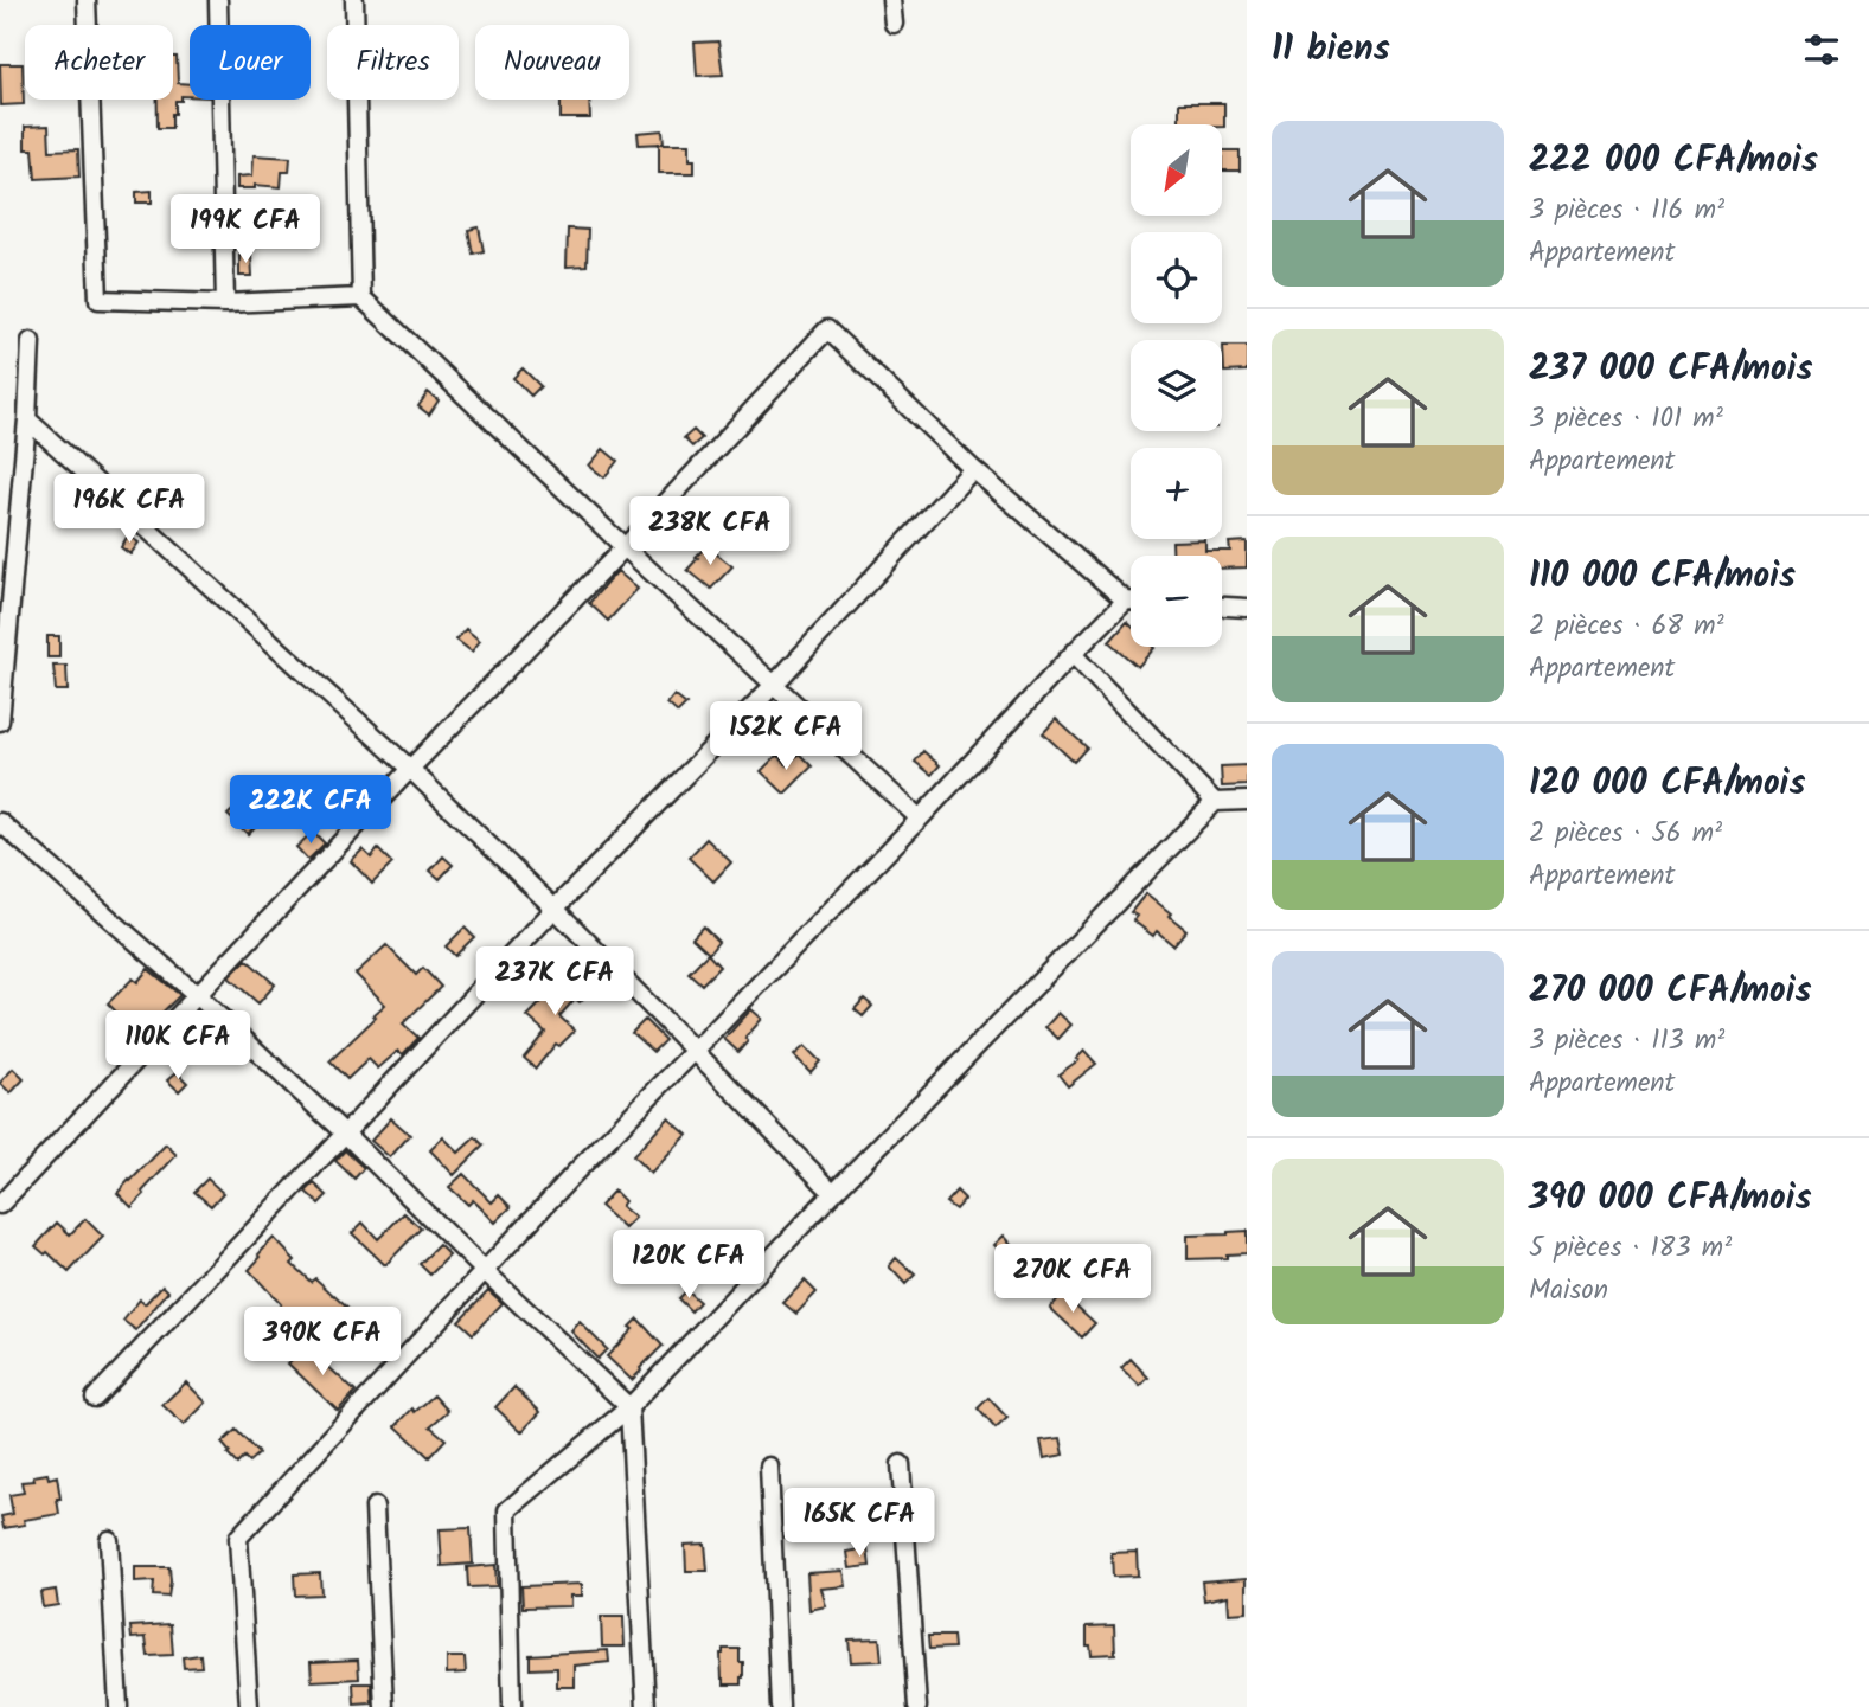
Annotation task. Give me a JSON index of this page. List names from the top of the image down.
{
  "north": "bottom left",
  "page": {
    "heading": "11 biens",
    "chip": [
      "Acheter",
      "Louer",
      "Filtres",
      "Nouveau"
    ],
    "list": [
      {
        "name": "222 000 CFA/mois",
        "note": "3 pièces · 116 m² · Appartement"
      },
      {
        "name": "237 000 CFA/mois",
        "note": "3 pièces · 101 m² · Appartement"
      },
      {
        "name": "110 000 CFA/mois",
        "note": "2 pièces · 68 m² · Appartement"
      },
      {
        "name": "120 000 CFA/mois",
        "note": "2 pièces · 56 m² · Appartement"
      },
      {
        "name": "270 000 CFA/mois",
        "note": "3 pièces · 113 m² · Appartement"
      },
      {
        "name": "390 000 CFA/mois",
        "note": "5 pièces · 183 m² · Maison"
      }
    ],
    "map_buttons": ["+", "−"],
    "price": [
      "199K CFA",
      "196K CFA",
      "238K CFA",
      "152K CFA",
      "222K CFA",
      "237K CFA",
      "110K CFA",
      "120K CFA",
      "270K CFA",
      "390K CFA",
      "165K CFA"
    ]
  }
}
